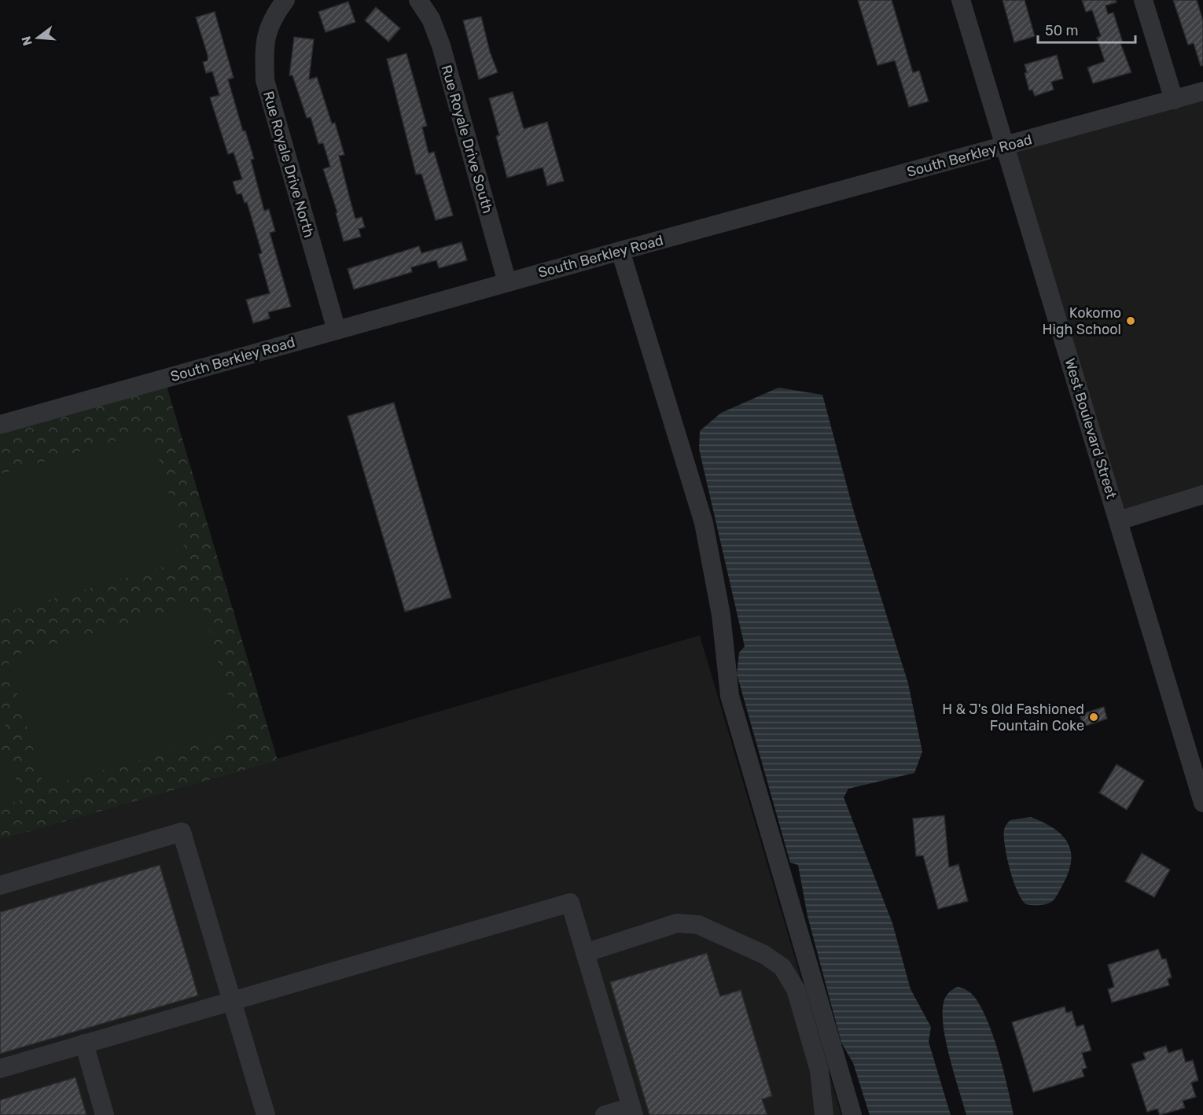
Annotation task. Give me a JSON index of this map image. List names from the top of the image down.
{
  "streets": {
    "street": [
      "Rue Royale Drive South",
      "South Berkley Road",
      "Rue Royale Drive North",
      "West Boulevard Street"
    ]
  },
  "crossings": [
    ["Rue Royale Drive South", "South Berkley Road"],
    ["South Berkley Road", "Rue Royale Drive North"],
    ["South Berkley Road", "West Boulevard Street"]
  ],
  "places": ["Kokomo High School", "H & J's Old Fashioned Fountain Coke"],
  "scale_bar": "50 m",
  "north": "left"
}
